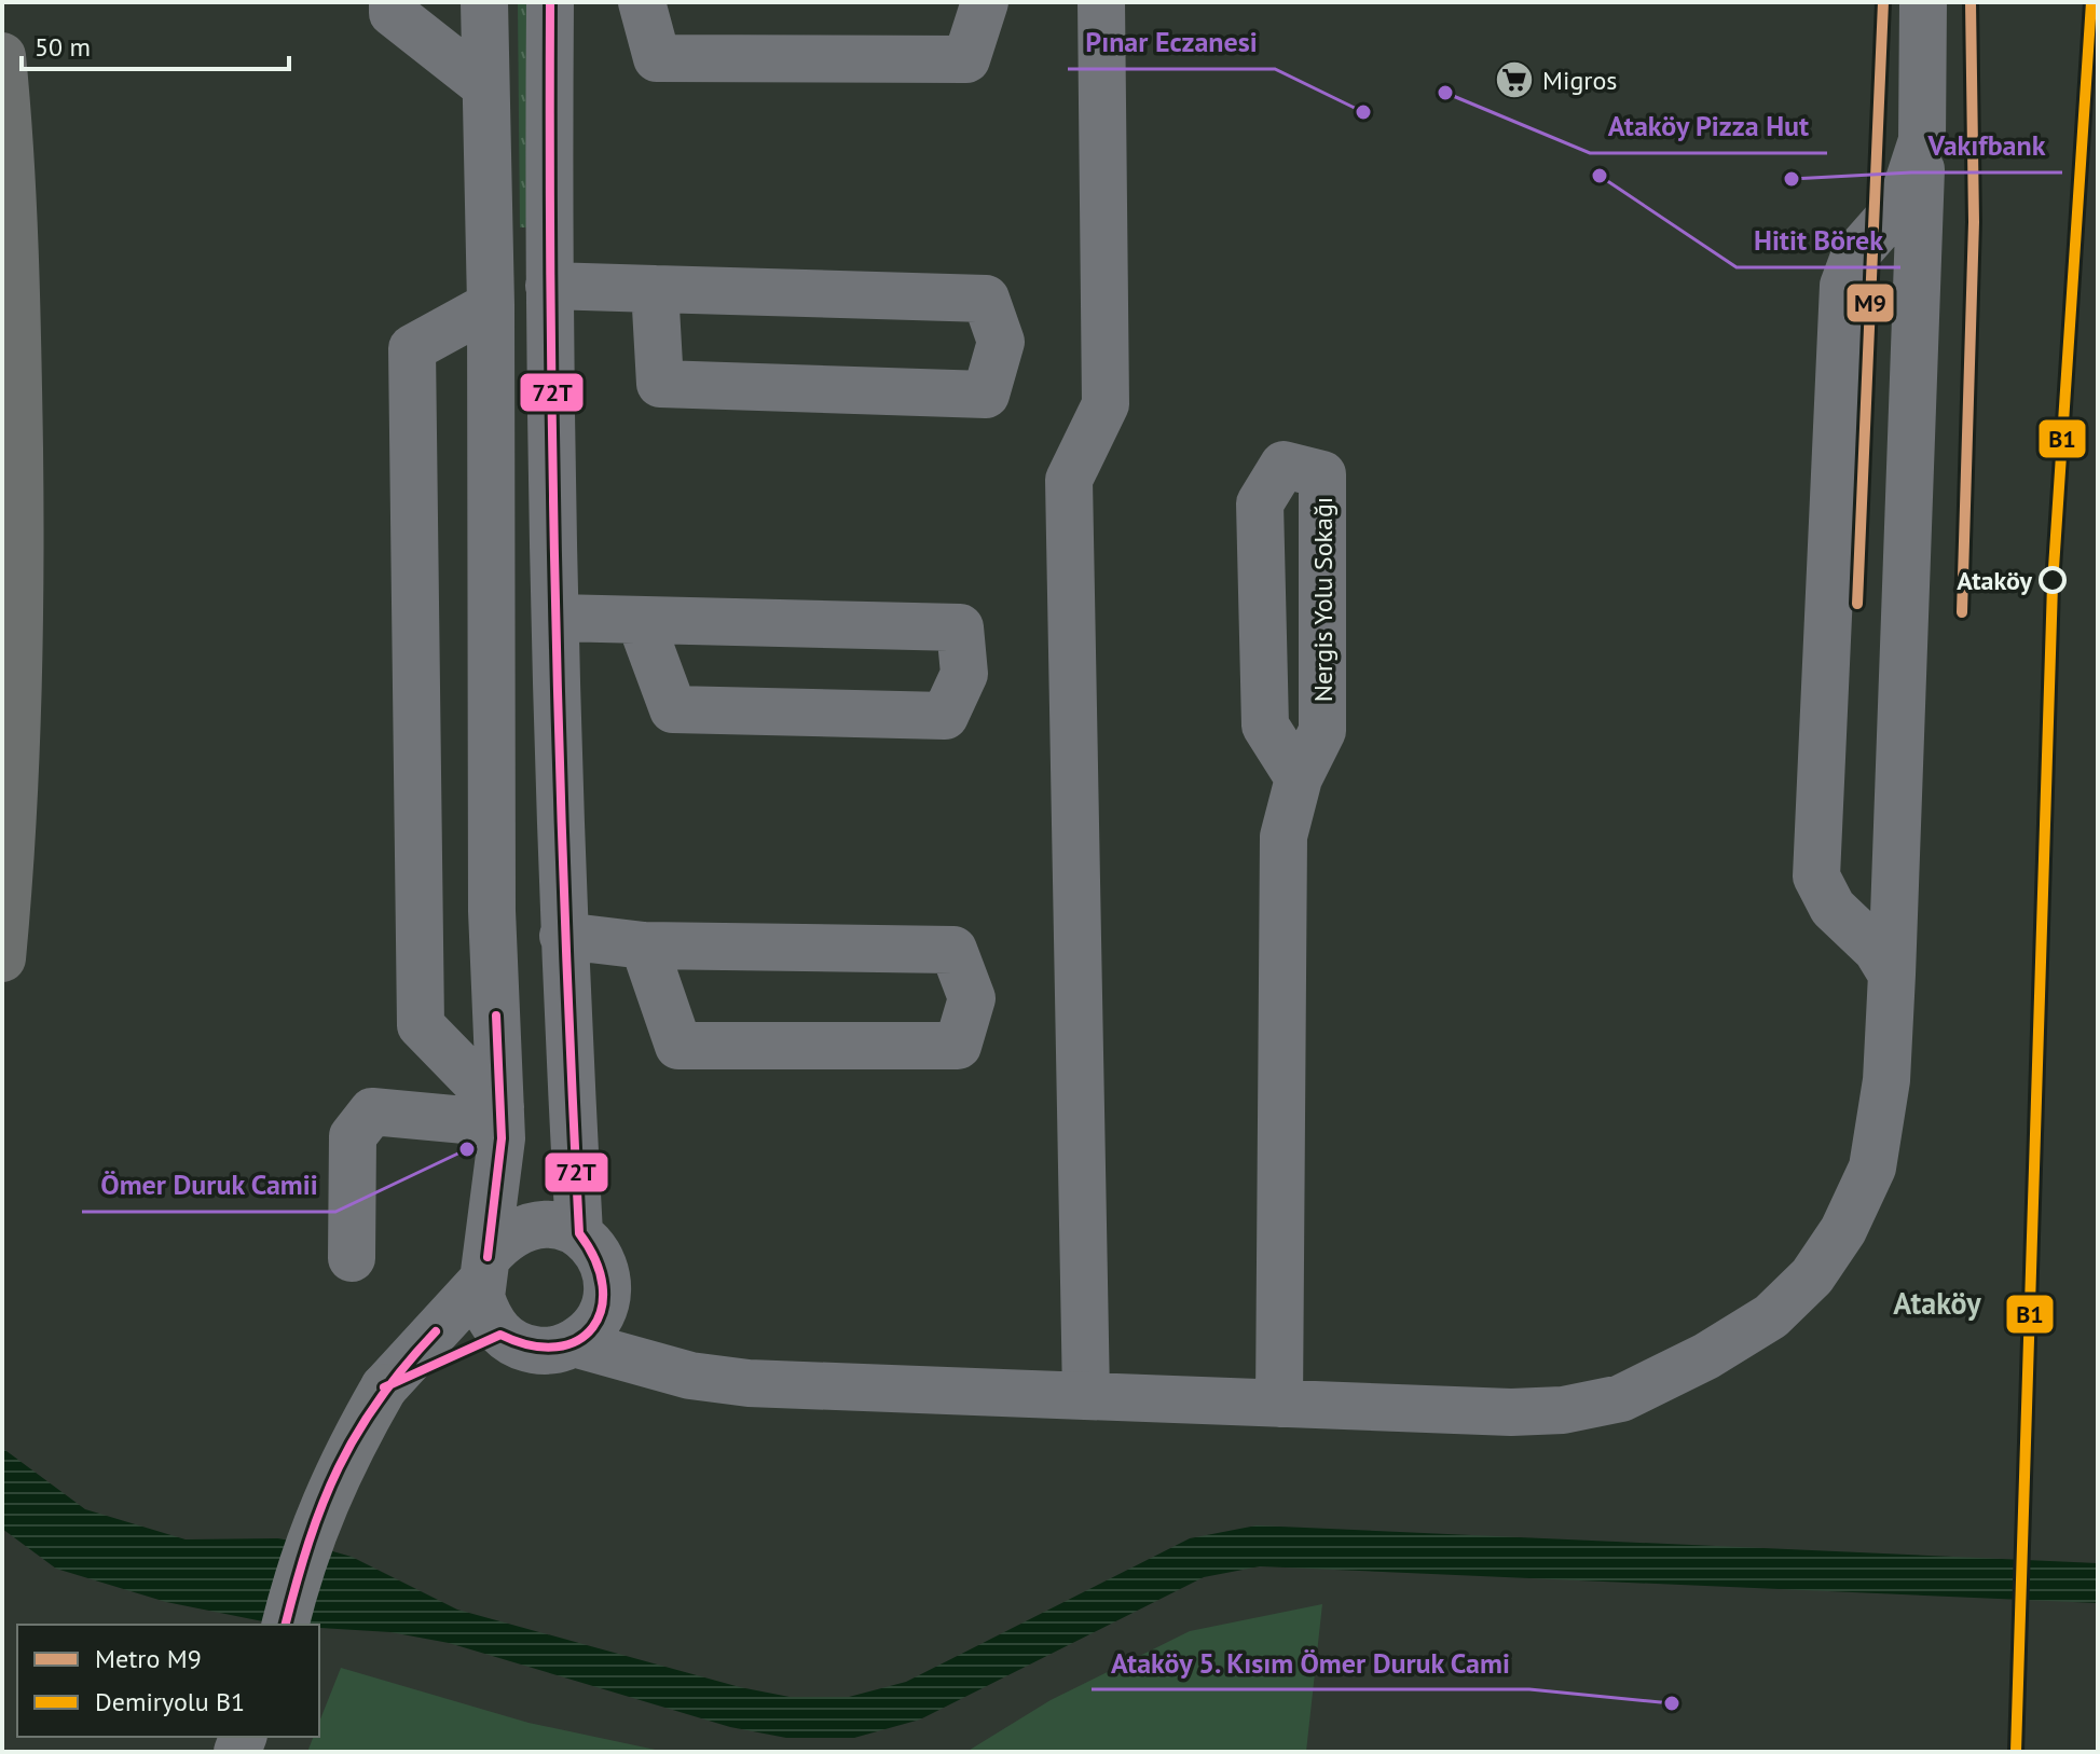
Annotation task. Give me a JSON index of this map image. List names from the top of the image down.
{
  "streets": {
    "street": ["Nergis Yolu Sokağı"]
  },
  "districts": ["Ataköy"],
  "places": {
    "supermarket": ["Migros"],
    "other": [
      "Ataköy Pizza Hut",
      "Pınar Eczanesi",
      "Hitit Börek",
      "Vakıfbank",
      "Ataköy",
      "Ömer Duruk Camii",
      "Ataköy 5. Kısım Ömer Duruk Cami"
    ]
  },
  "lines": ["metro line M9", "rail line B1", "transit line 72T"],
  "legend": ["Metro M9", "Demiryolu B1"],
  "scale_bar": "50 m"
}
